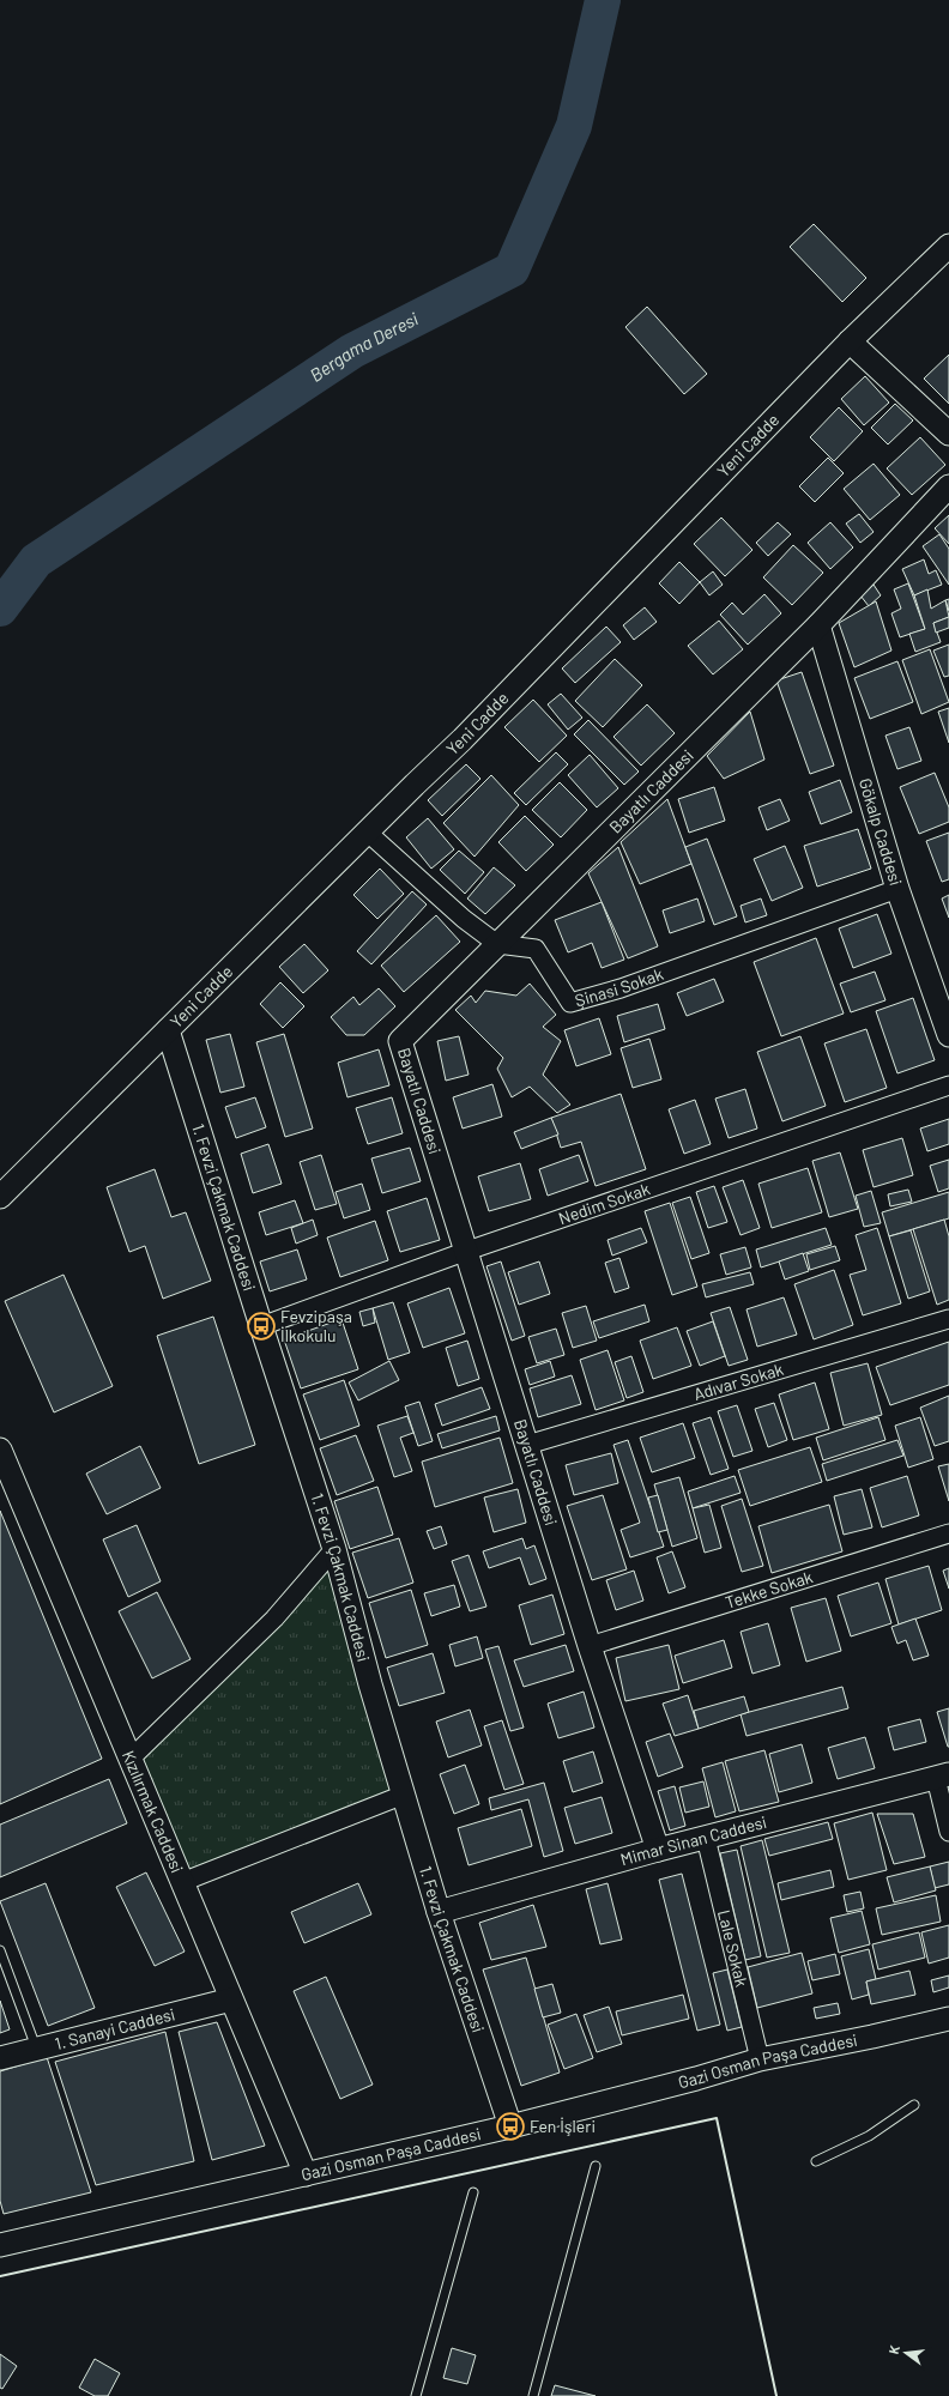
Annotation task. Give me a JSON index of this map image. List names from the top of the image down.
{
  "streets": {
    "street": [
      "Yeni Cadde",
      "Bayatlı Caddesi",
      "Gökalp Caddesi",
      "Şinasi Sokak",
      "Nedim Sokak",
      "1. Fevzi Çakmak Caddesi",
      "Adıvar Sokak",
      "Tekke Sokak",
      "Kızılırmak Caddesi",
      "Mimar Sinan Caddesi",
      "Lale Sokak",
      "1. Sanayi Caddesi",
      "Gazi Osman Paşa Caddesi"
    ]
  },
  "crossings": [
    ["Yeni Cadde", "1. Fevzi Çakmak Caddesi"],
    ["Bayatlı Caddesi", "Gökalp Caddesi"],
    ["Bayatlı Caddesi", "Şinasi Sokak"],
    ["Bayatlı Caddesi", "Nedim Sokak"],
    ["Bayatlı Caddesi", "Adıvar Sokak"],
    ["Bayatlı Caddesi", "Tekke Sokak"],
    ["Bayatlı Caddesi", "Mimar Sinan Caddesi"],
    ["Gökalp Caddesi", "Şinasi Sokak"],
    ["Nedim Sokak", "1. Fevzi Çakmak Caddesi"],
    ["1. Fevzi Çakmak Caddesi", "Mimar Sinan Caddesi"],
    ["1. Fevzi Çakmak Caddesi", "Gazi Osman Paşa Caddesi"],
    ["Kızılırmak Caddesi", "1. Sanayi Caddesi"],
    ["Kızılırmak Caddesi", "Gazi Osman Paşa Caddesi"],
    ["Mimar Sinan Caddesi", "Lale Sokak"],
    ["Lale Sokak", "Gazi Osman Paşa Caddesi"]
  ],
  "water": ["Bergama Deresi"],
  "places": {
    "bus stop": ["Fevzipaşa İlkokulu", "Fen İşleri"]
  },
  "north": "left"
}
